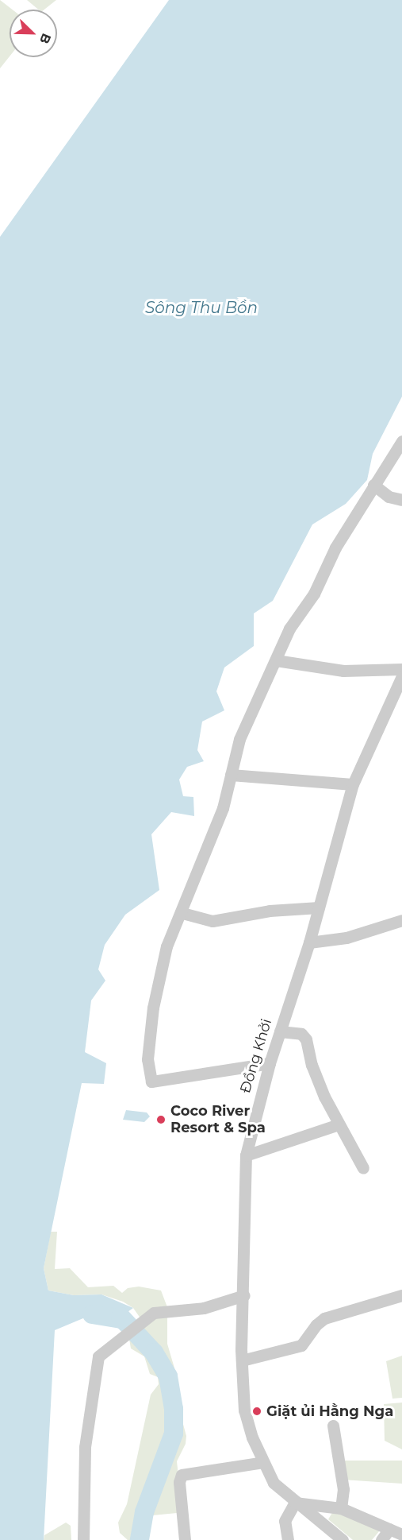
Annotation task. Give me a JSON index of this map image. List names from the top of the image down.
{
  "streets": {
    "street": ["Đồng Khởi"]
  },
  "water": ["Sông Thu Bồn"],
  "places": ["Coco River Resort & Spa", "Giặt ủi Hằng Nga"],
  "north": "bottom right"
}
